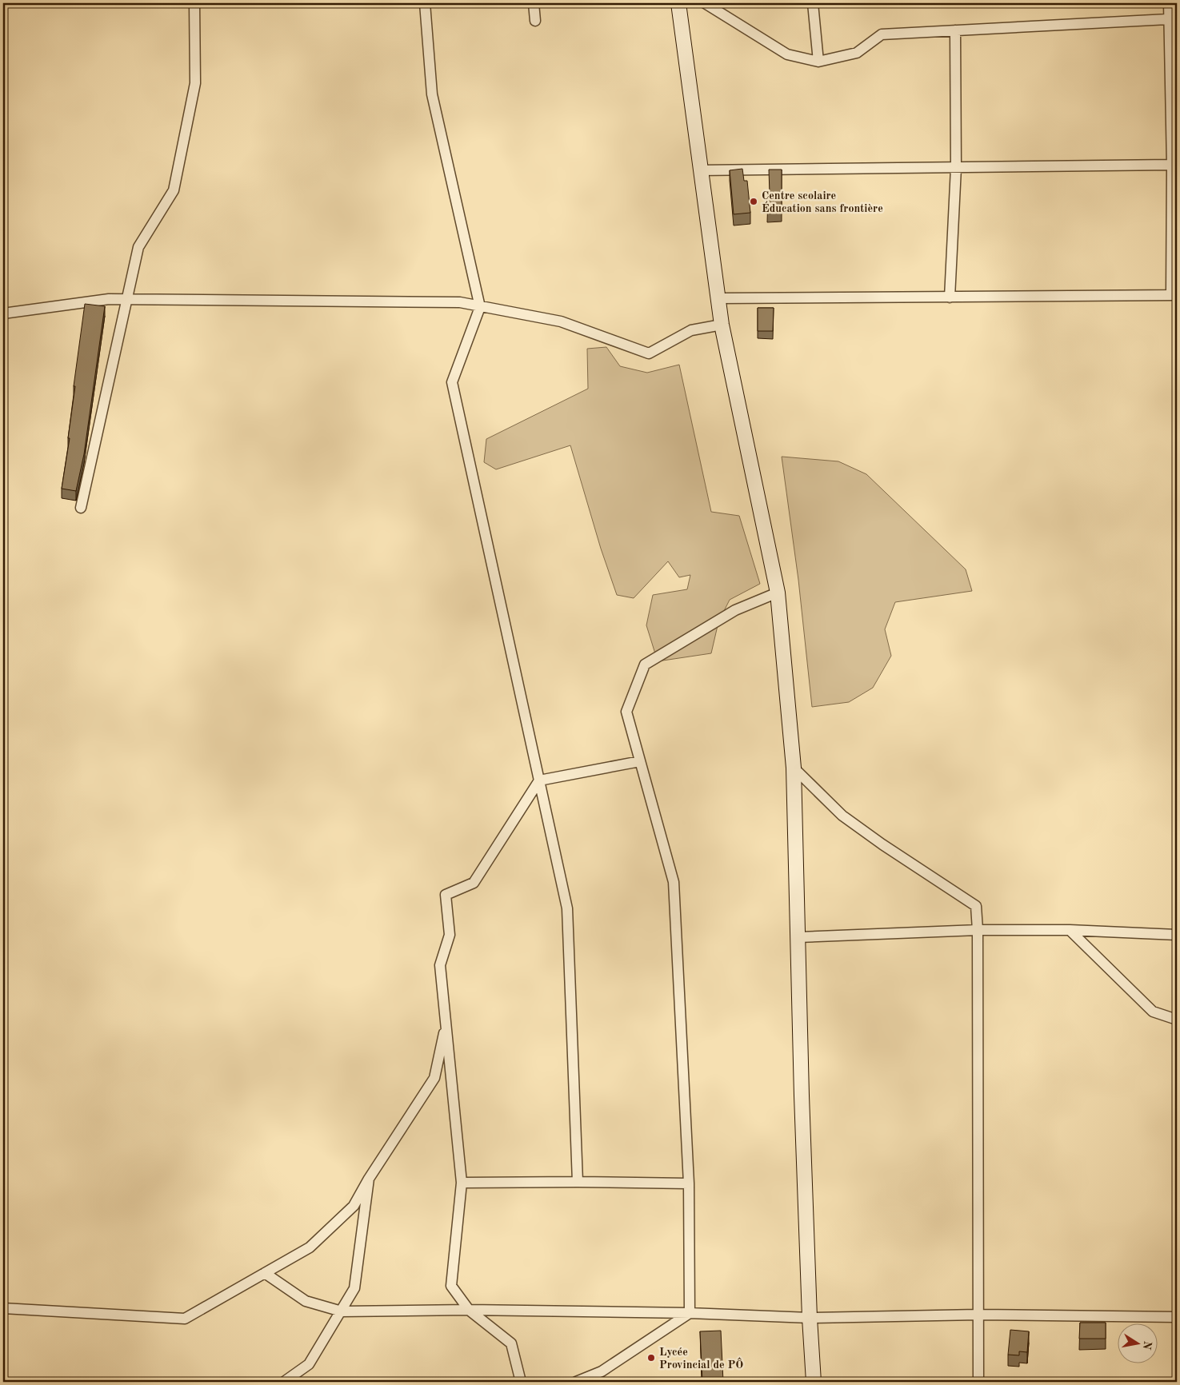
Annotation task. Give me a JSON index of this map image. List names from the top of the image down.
{
  "places": ["Centre scolaire Éducation sans frontière", "Lycée Provincial de PÔ"],
  "north": "right"
}
